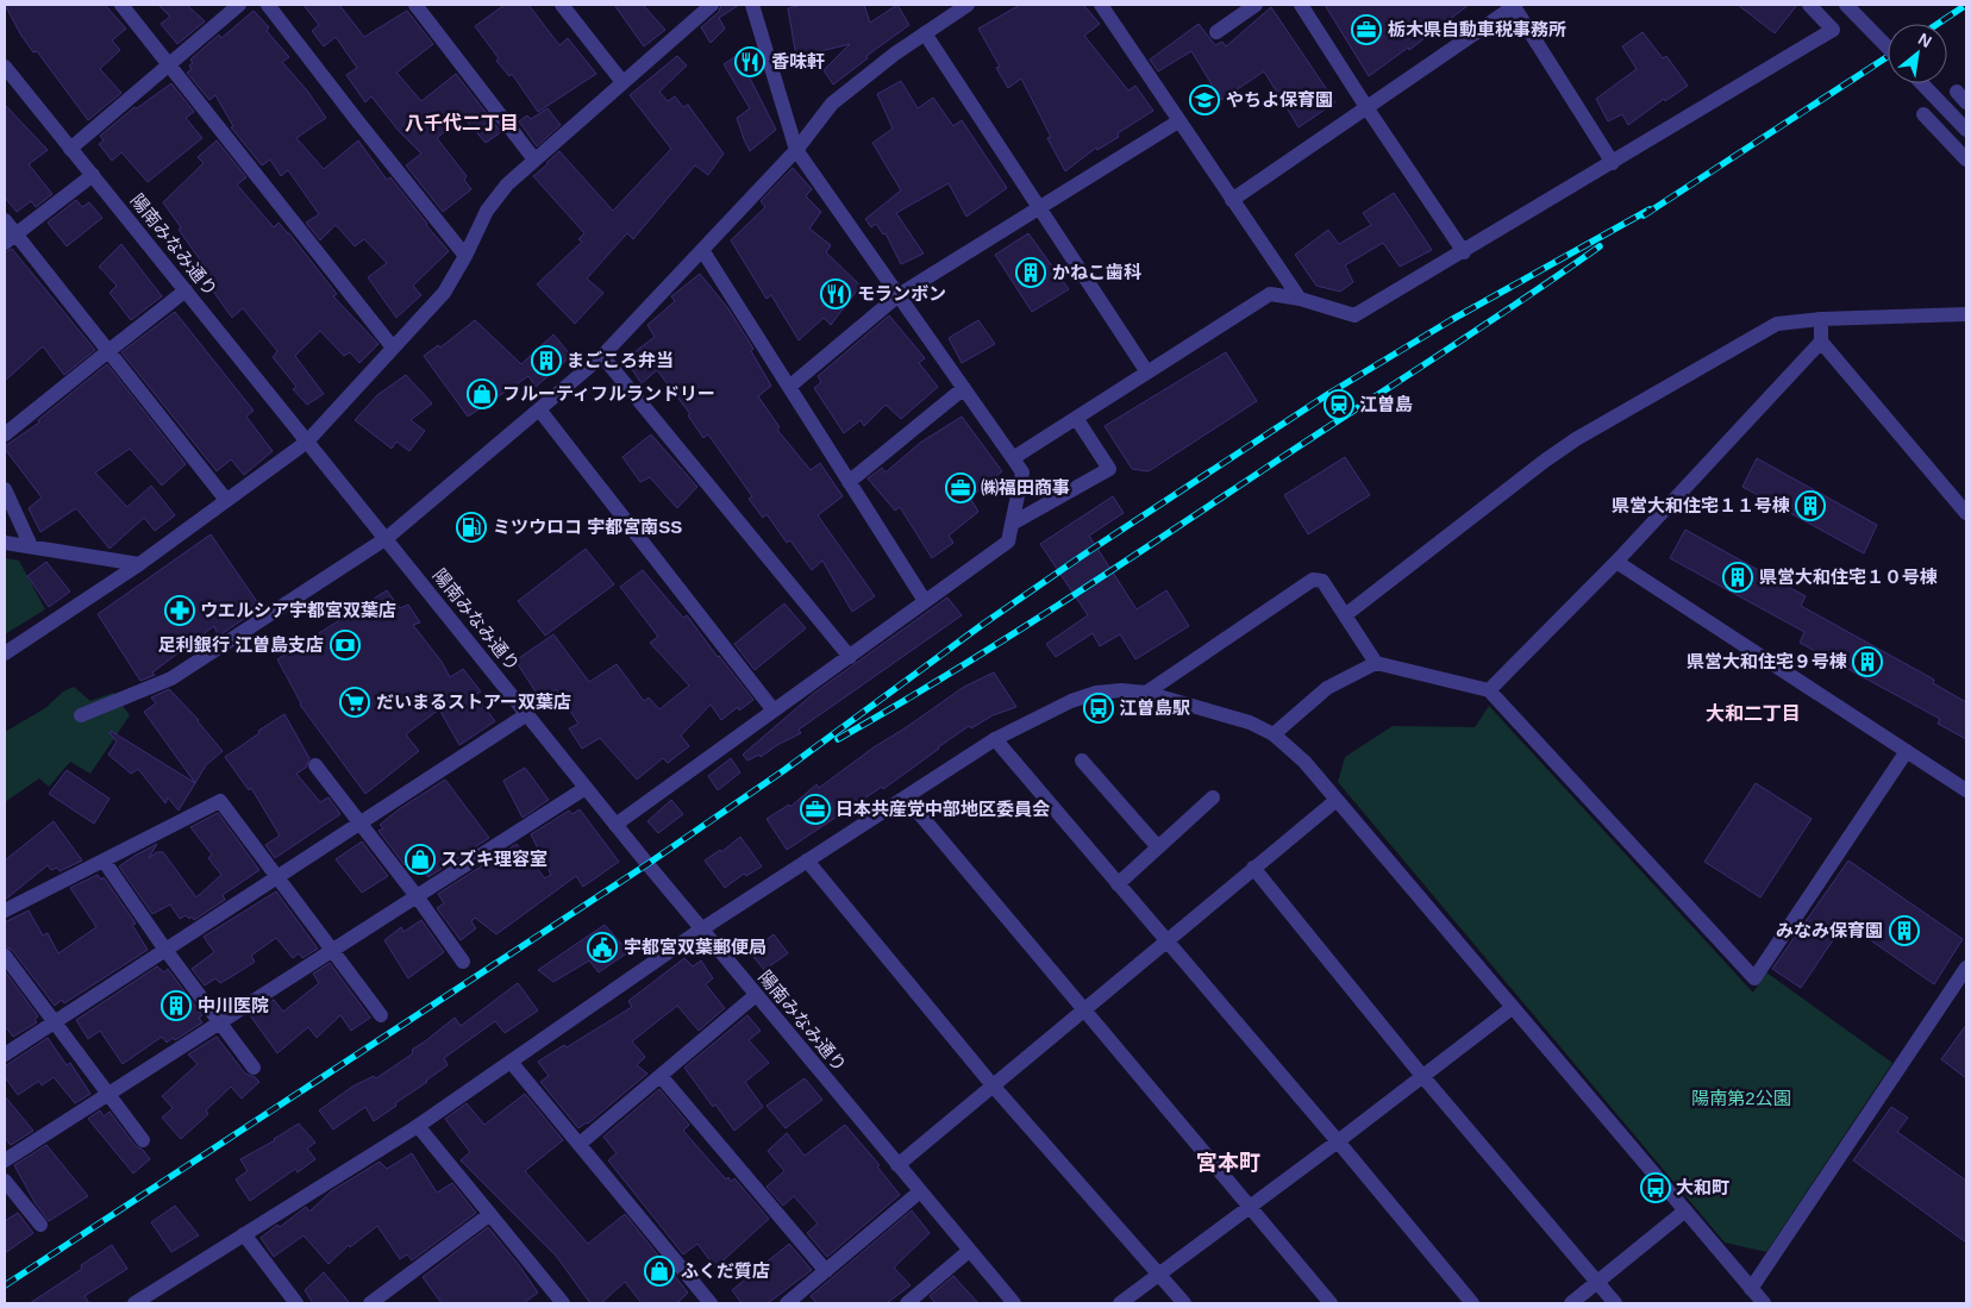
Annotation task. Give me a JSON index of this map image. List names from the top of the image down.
{
  "streets": {
    "street": ["陽南みなみ通り"]
  },
  "districts": ["八千代二丁目", "大和二丁目", "宮本町"],
  "parks": ["陽南第2公園"],
  "places": {
    "office": ["栃木県自動車税事務所", "㈱福田商事", "日本共産党中部地区委員会"],
    "restaurant": ["香味軒", "モランボン"],
    "school or university": ["やちよ保育園"],
    "building": [
      "かねこ歯科",
      "まごころ弁当",
      "県営大和住宅１１号棟",
      "県営大和住宅１０号棟",
      "県営大和住宅９号棟",
      "みなみ保育園",
      "中川医院"
    ],
    "shop": ["フルーティフルランドリー", "スズキ理容室", "ふくだ質店"],
    "station": ["江曽島"],
    "fuel station": ["ミツウロコ 宇都宮南SS"],
    "pharmacy": ["ウエルシア宇都宮双葉店"],
    "bank": ["足利銀行 江曽島支店"],
    "supermarket": ["だいまるストアー双葉店"],
    "bus stop": ["江曽島駅", "大和町"],
    "public building": ["宇都宮双葉郵便局"]
  },
  "north": "top right"
}
